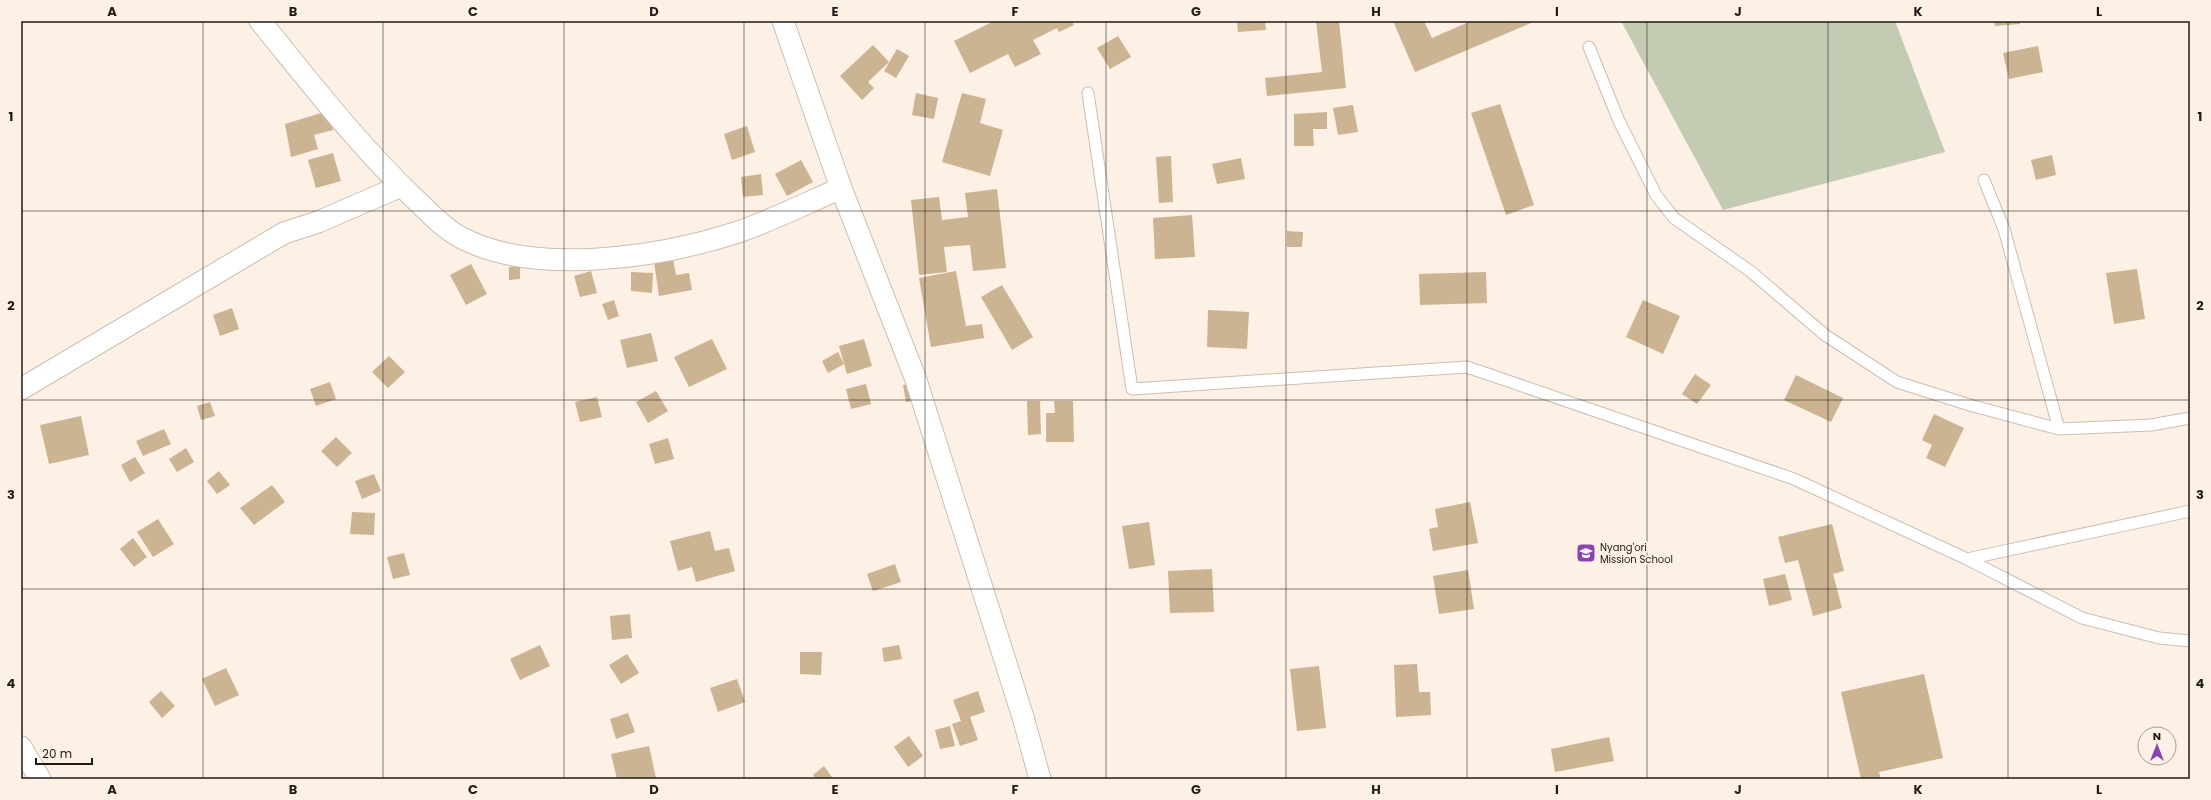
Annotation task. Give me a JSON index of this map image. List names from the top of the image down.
{
  "places": {
    "school or university": ["Nyang'ori Mission School"]
  },
  "scale_bar": "20 m",
  "north": "top",
  "grid": {
    "columns": [
      "A",
      "B",
      "C",
      "D",
      "E",
      "F",
      "G",
      "H",
      "I",
      "J",
      "K",
      "L"
    ],
    "rows": [
      "1",
      "2",
      "3",
      "4"
    ]
  }
}
